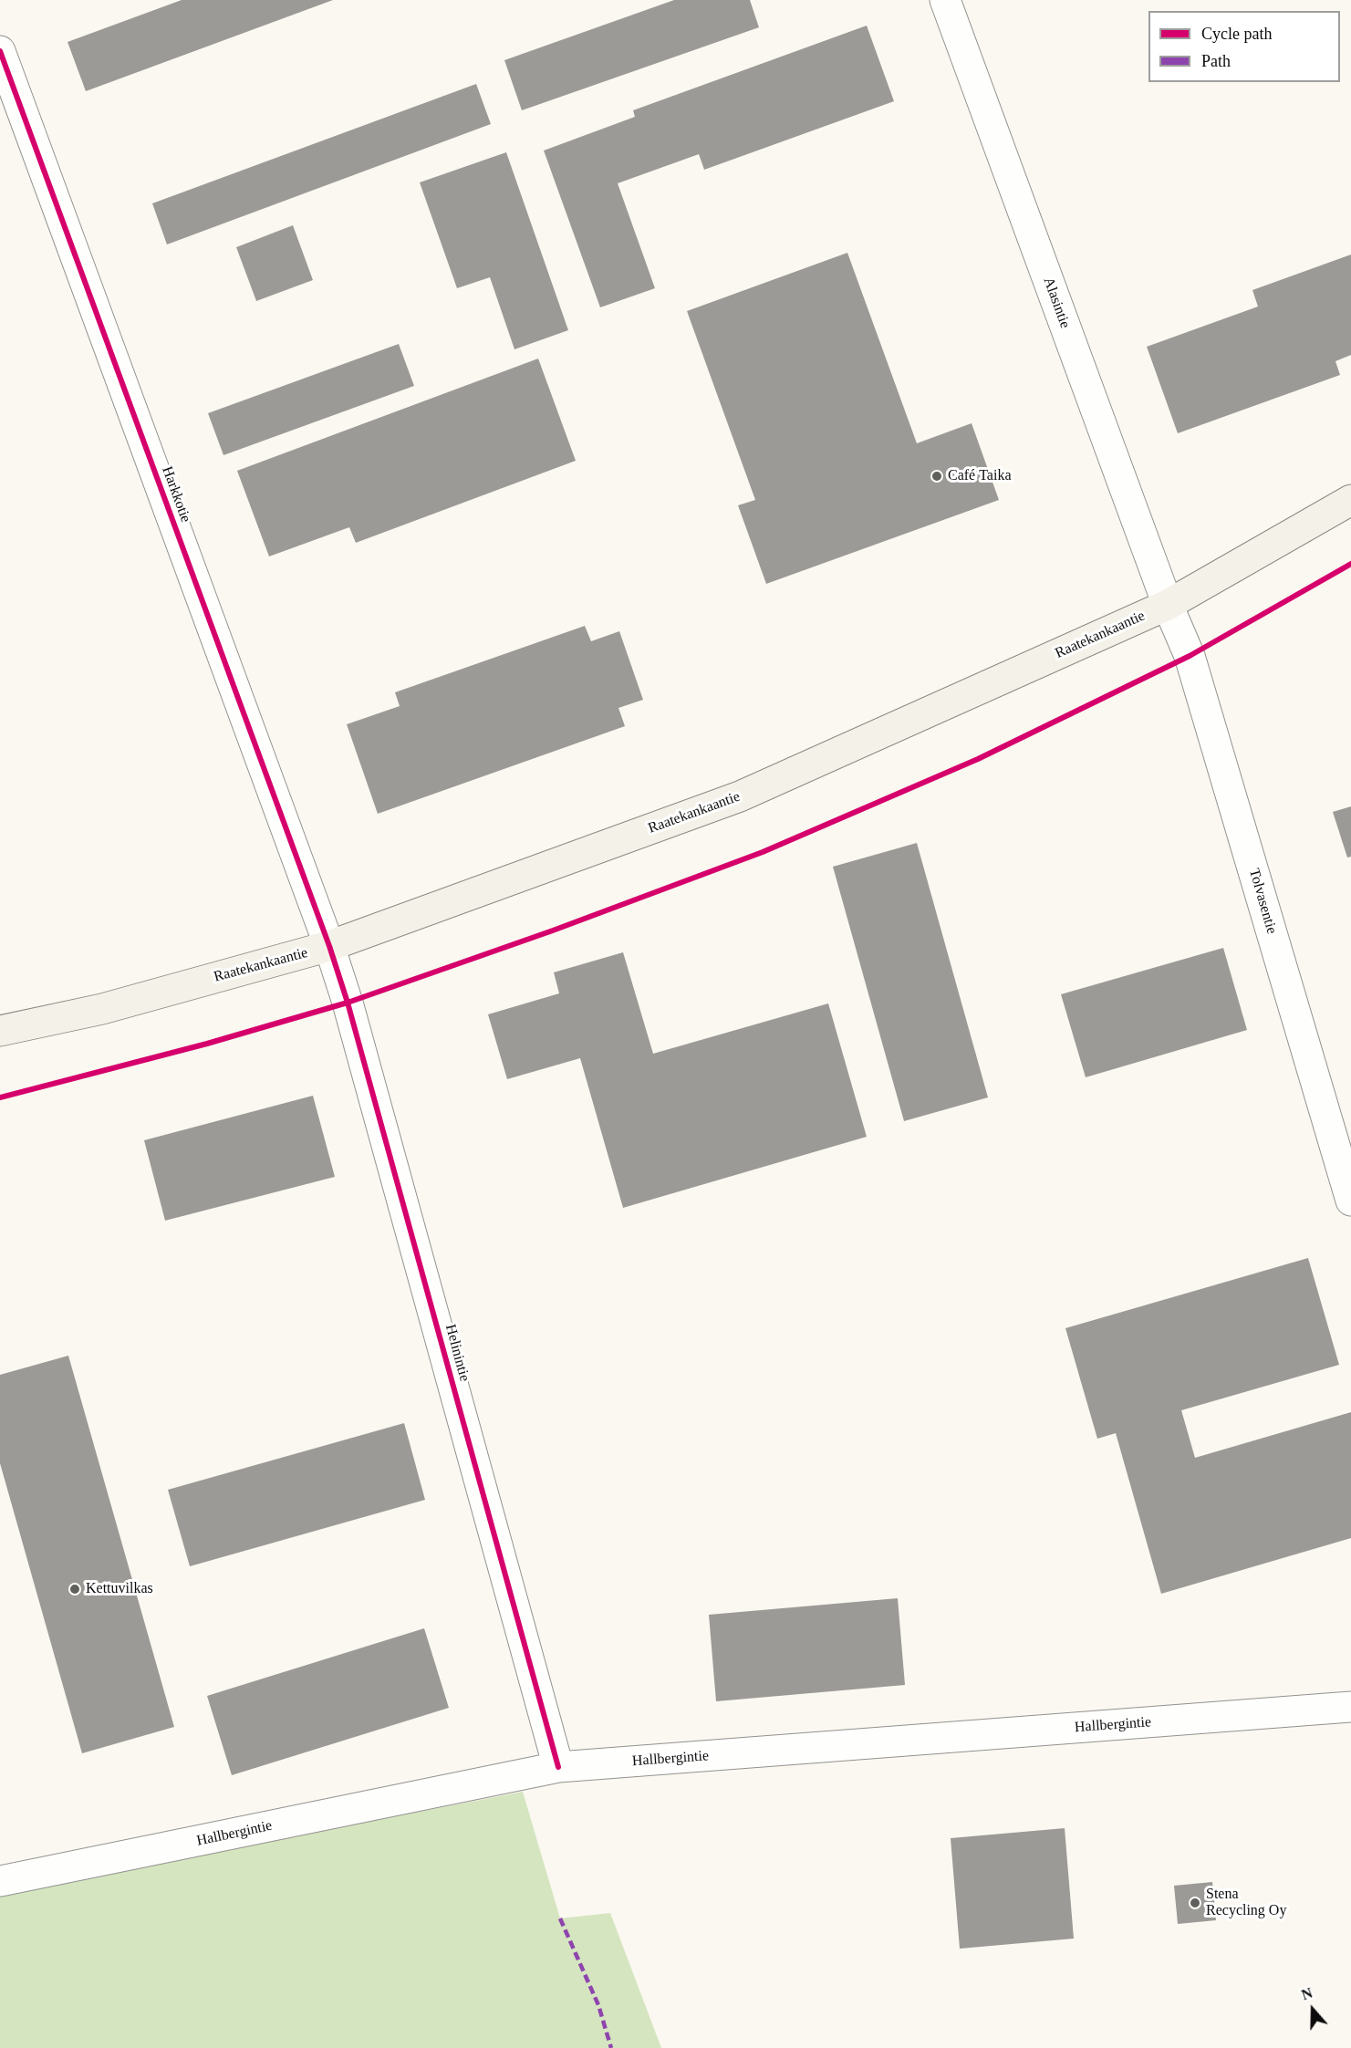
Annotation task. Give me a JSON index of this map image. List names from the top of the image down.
{
  "streets": {
    "main road": ["Raatekankaantie"],
    "street": [
      "Alasintie",
      "Harkkotie",
      "Tolvasentie",
      "Helinintie",
      "Hallbergintie"
    ]
  },
  "crossings": [
    ["Alasintie", "Raatekankaantie"],
    ["Alasintie", "Tolvasentie"],
    ["Harkkotie", "Raatekankaantie"],
    ["Harkkotie", "Helinintie"],
    ["Raatekankaantie", "Tolvasentie"],
    ["Raatekankaantie", "Helinintie"],
    ["Helinintie", "Hallbergintie"]
  ],
  "places": ["Café Taika", "Kettuvilkas", "Stena Recycling Oy"],
  "legend": ["Cycle path", "Path"],
  "north": "top"
}
